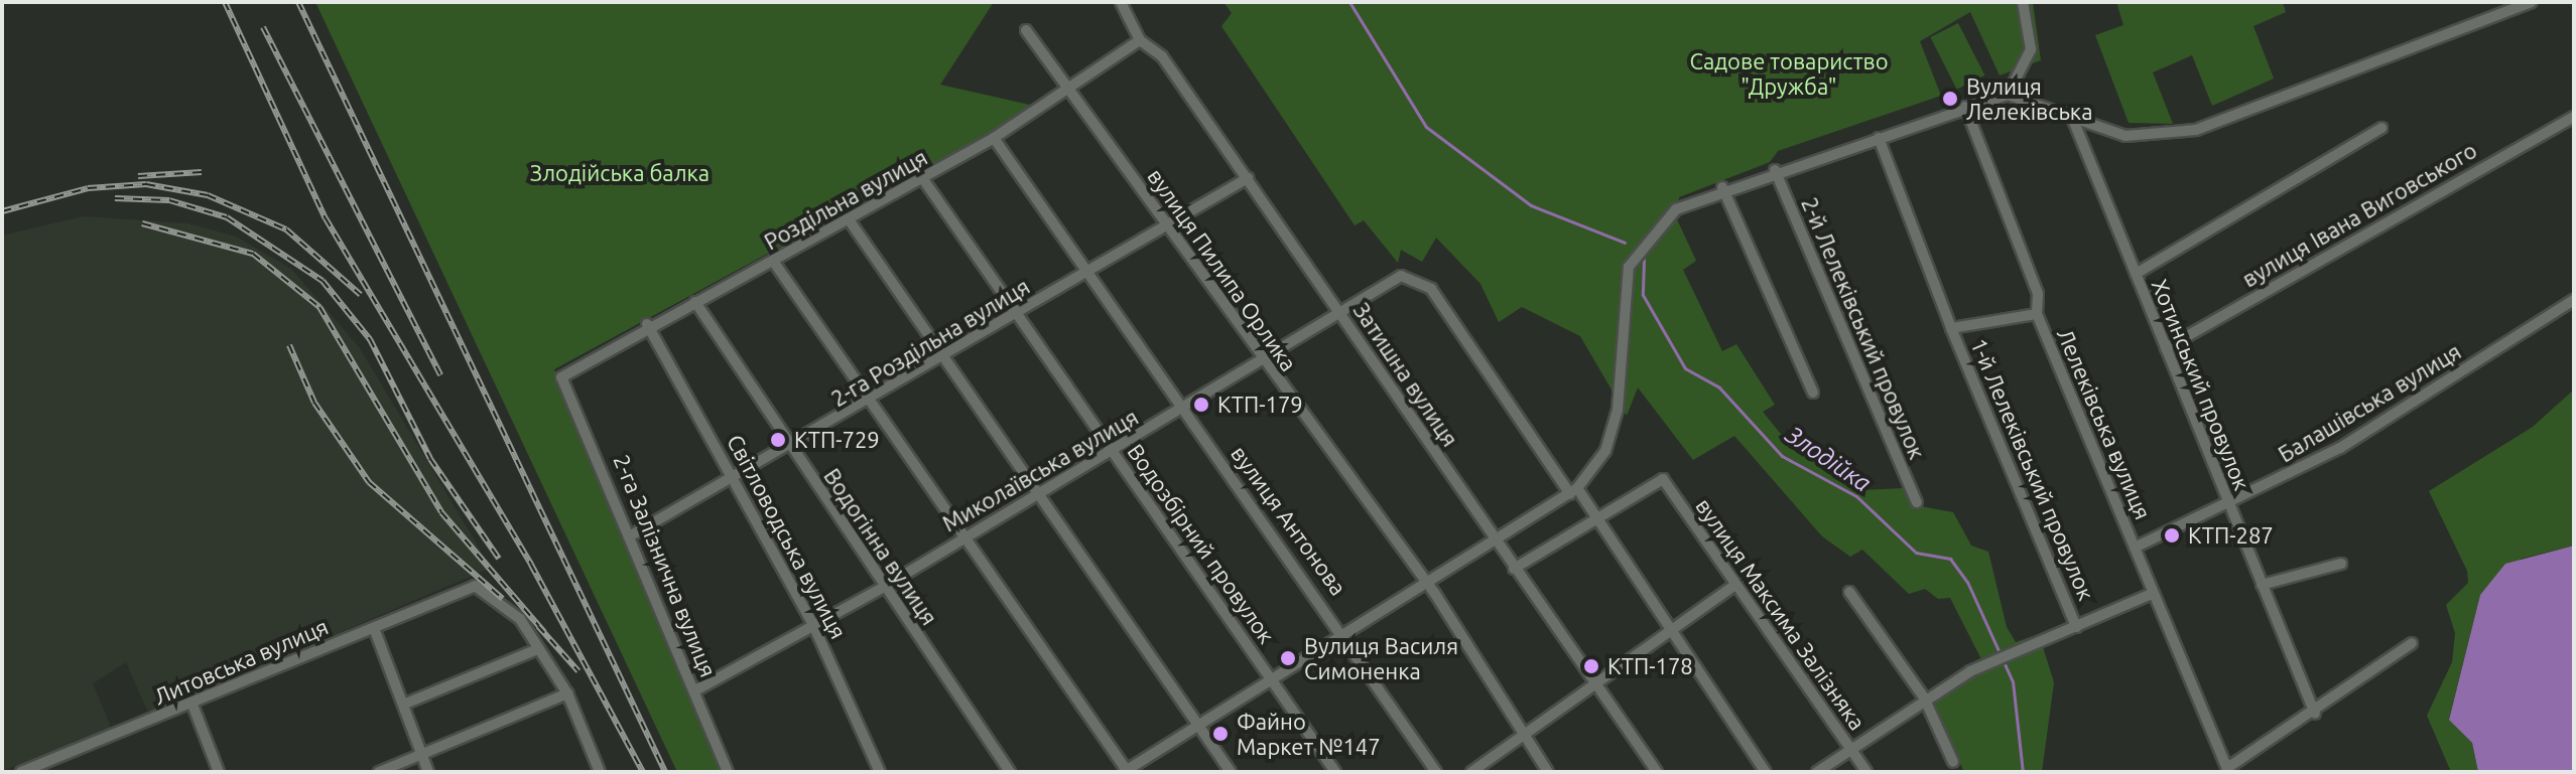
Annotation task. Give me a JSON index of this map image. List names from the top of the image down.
{
  "streets": {
    "street": [
      "Роздільна вулиця",
      "вулиця Івана Виговського",
      "вулиця Пилипа Орлика",
      "2-й Лелеківський провулок",
      "2-га Роздільна вулиця",
      "Затишна вулиця",
      "Хотинський провулок",
      "Балашівська вулиця",
      "Лелеківська вулиця",
      "1-й Лелеківський провулок",
      "Миколаївська вулиця",
      "вулиця Антонова",
      "Світловодська вулиця",
      "Водозбірний провулок",
      "Водогінна вулиця",
      "2-га Залізнична вулиця",
      "вулиця Максима Залізняка",
      "Литовська вулиця"
    ]
  },
  "crossings": [
    ["Роздільна вулиця", "вулиця Пилипа Орлика"],
    ["Роздільна вулиця", "Затишна вулиця"],
    ["Роздільна вулиця", "вулиця Антонова"],
    ["Роздільна вулиця", "Світловодська вулиця"],
    ["Роздільна вулиця", "Водозбірний провулок"],
    ["Роздільна вулиця", "Водогінна вулиця"],
    ["Роздільна вулиця", "2-га Залізнична вулиця"],
    ["вулиця Івана Виговського", "Хотинський провулок"],
    ["вулиця Пилипа Орлика", "2-га Роздільна вулиця"],
    ["вулиця Пилипа Орлика", "Миколаївська вулиця"],
    ["2-га Роздільна вулиця", "Затишна вулиця"],
    ["2-га Роздільна вулиця", "вулиця Антонова"],
    ["2-га Роздільна вулиця", "Світловодська вулиця"],
    ["2-га Роздільна вулиця", "Водозбірний провулок"],
    ["2-га Роздільна вулиця", "Водогінна вулиця"],
    ["2-га Роздільна вулиця", "2-га Залізнична вулиця"],
    ["Затишна вулиця", "Миколаївська вулиця"],
    ["Хотинський провулок", "Балашівська вулиця"],
    ["Балашівська вулиця", "Лелеківська вулиця"],
    ["Лелеківська вулиця", "1-й Лелеківський провулок"],
    ["Миколаївська вулиця", "вулиця Антонова"],
    ["Миколаївська вулиця", "Світловодська вулиця"],
    ["Миколаївська вулиця", "Водозбірний провулок"],
    ["Миколаївська вулиця", "Водогінна вулиця"],
    ["Миколаївська вулиця", "2-га Залізнична вулиця"]
  ],
  "water": ["Злодійка"],
  "parks": ["Садове товариство \"Дружба\"", "Злодійська балка"],
  "places": [
    "Вулиця Лелеківська",
    "КТП-179",
    "КТП-729",
    "КТП-287",
    "Вулиця Василя Симоненка",
    "КТП-178",
    "Файно Маркет №147"
  ]
}
